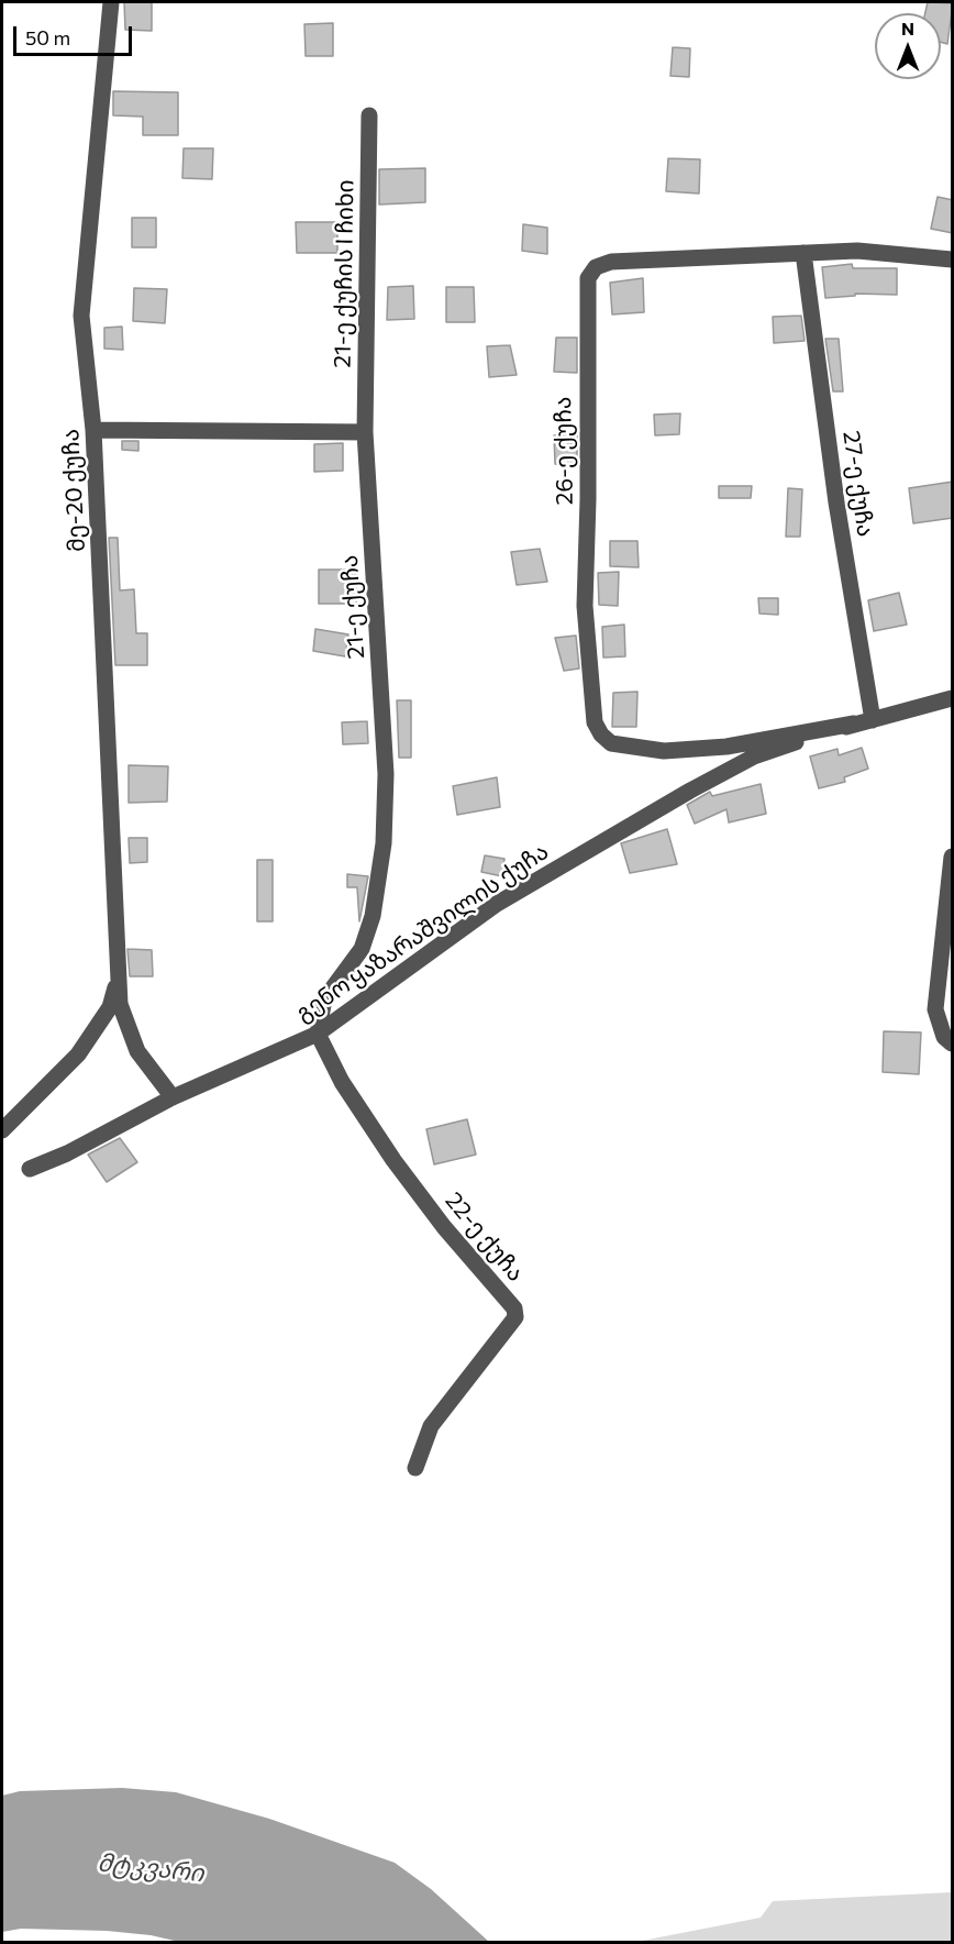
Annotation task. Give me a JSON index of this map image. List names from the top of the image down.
{
  "streets": {
    "street": [
      "21-ე ქუჩის I ჩიხი",
      "26-ე ქუჩა",
      "27-ე ქუჩა",
      "მე-20 ქუჩა",
      "21-ე ქუჩა",
      "გენო ყაზარაშვილის ქუჩა",
      "22-ე ქუჩა"
    ]
  },
  "crossings": [
    ["21-ე ქუჩის I ჩიხი", "21-ე ქუჩა"],
    ["26-ე ქუჩა", "27-ე ქუჩა"],
    ["26-ე ქუჩა", "გენო ყაზარაშვილის ქუჩა"],
    ["27-ე ქუჩა", "გენო ყაზარაშვილის ქუჩა"],
    ["მე-20 ქუჩა", "გენო ყაზარაშვილის ქუჩა"],
    ["21-ე ქუჩა", "გენო ყაზარაშვილის ქუჩა"],
    ["21-ე ქუჩა", "22-ე ქუჩა"],
    ["გენო ყაზარაშვილის ქუჩა", "22-ე ქუჩა"]
  ],
  "water": ["მტკვარი"],
  "scale_bar": "50 m",
  "north": "top"
}
